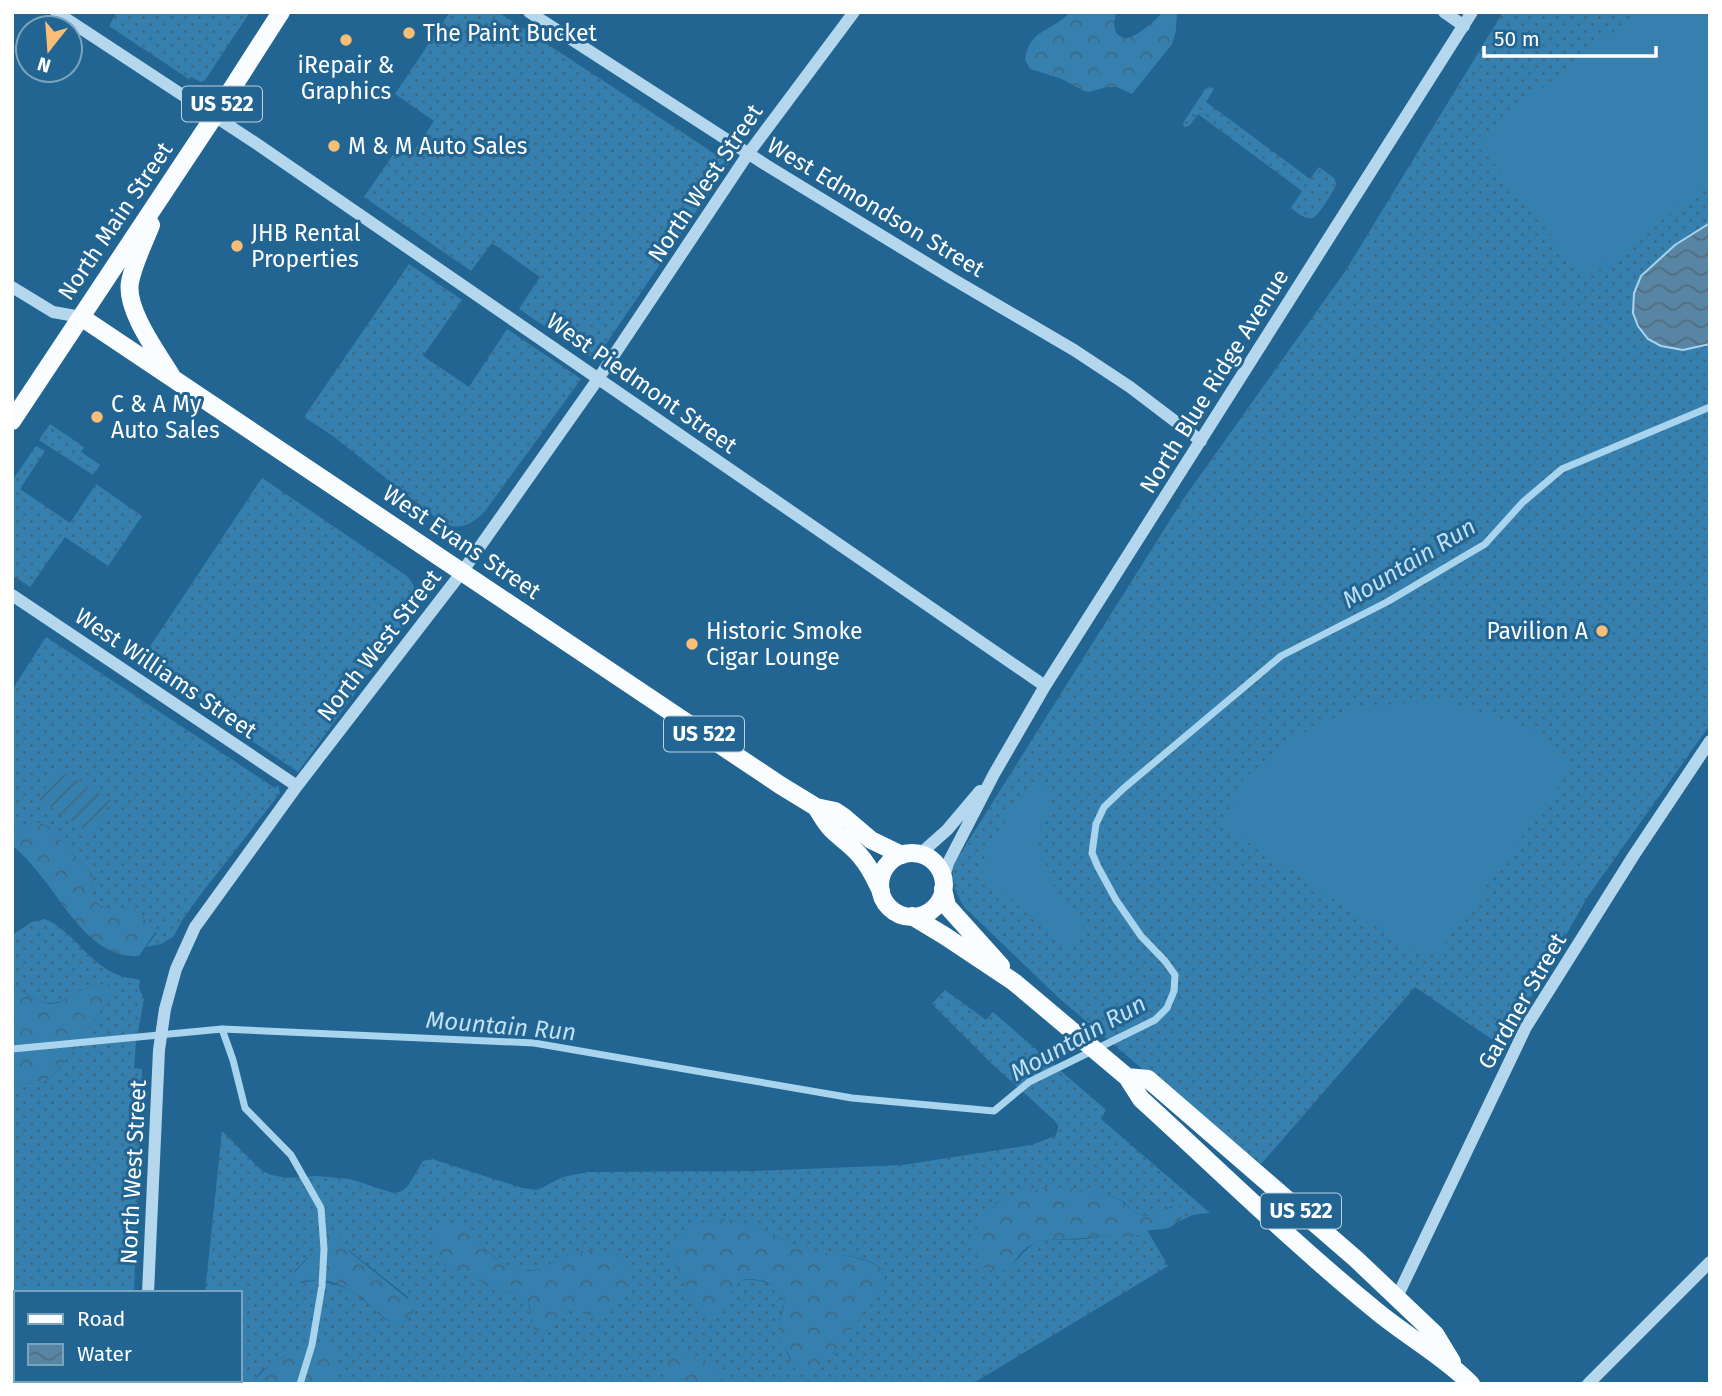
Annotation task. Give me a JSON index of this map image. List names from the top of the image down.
{
  "streets": {
    "main road": ["US 522", "North Main Street", "West Evans Street"],
    "street": [
      "North West Street",
      "West Edmondson Street",
      "North Blue Ridge Avenue",
      "West Piedmont Street",
      "West Williams Street",
      "Gardner Street"
    ]
  },
  "crossings": [
    ["US 522", "North Main Street"],
    ["US 522", "North Blue Ridge Avenue"],
    ["US 522", "West Evans Street"],
    ["US 522", "Gardner Street"],
    ["North West Street", "West Edmondson Street"],
    ["North West Street", "West Piedmont Street"],
    ["North West Street", "West Evans Street"],
    ["North West Street", "West Williams Street"],
    ["West Edmondson Street", "North Blue Ridge Avenue"],
    ["North Main Street", "West Piedmont Street"],
    ["North Main Street", "West Evans Street"],
    ["North Blue Ridge Avenue", "West Piedmont Street"],
    ["North Blue Ridge Avenue", "West Evans Street"]
  ],
  "water": ["Mountain Run"],
  "places": [
    "The Paint Bucket",
    "iRepair & Graphics",
    "M & M Auto Sales",
    "JHB Rental Properties",
    "C & A My Auto Sales",
    "Pavilion A",
    "Historic Smoke Cigar Lounge"
  ],
  "legend": ["Road", "Water"],
  "scale_bar": "50 m",
  "north": "bottom"
}
